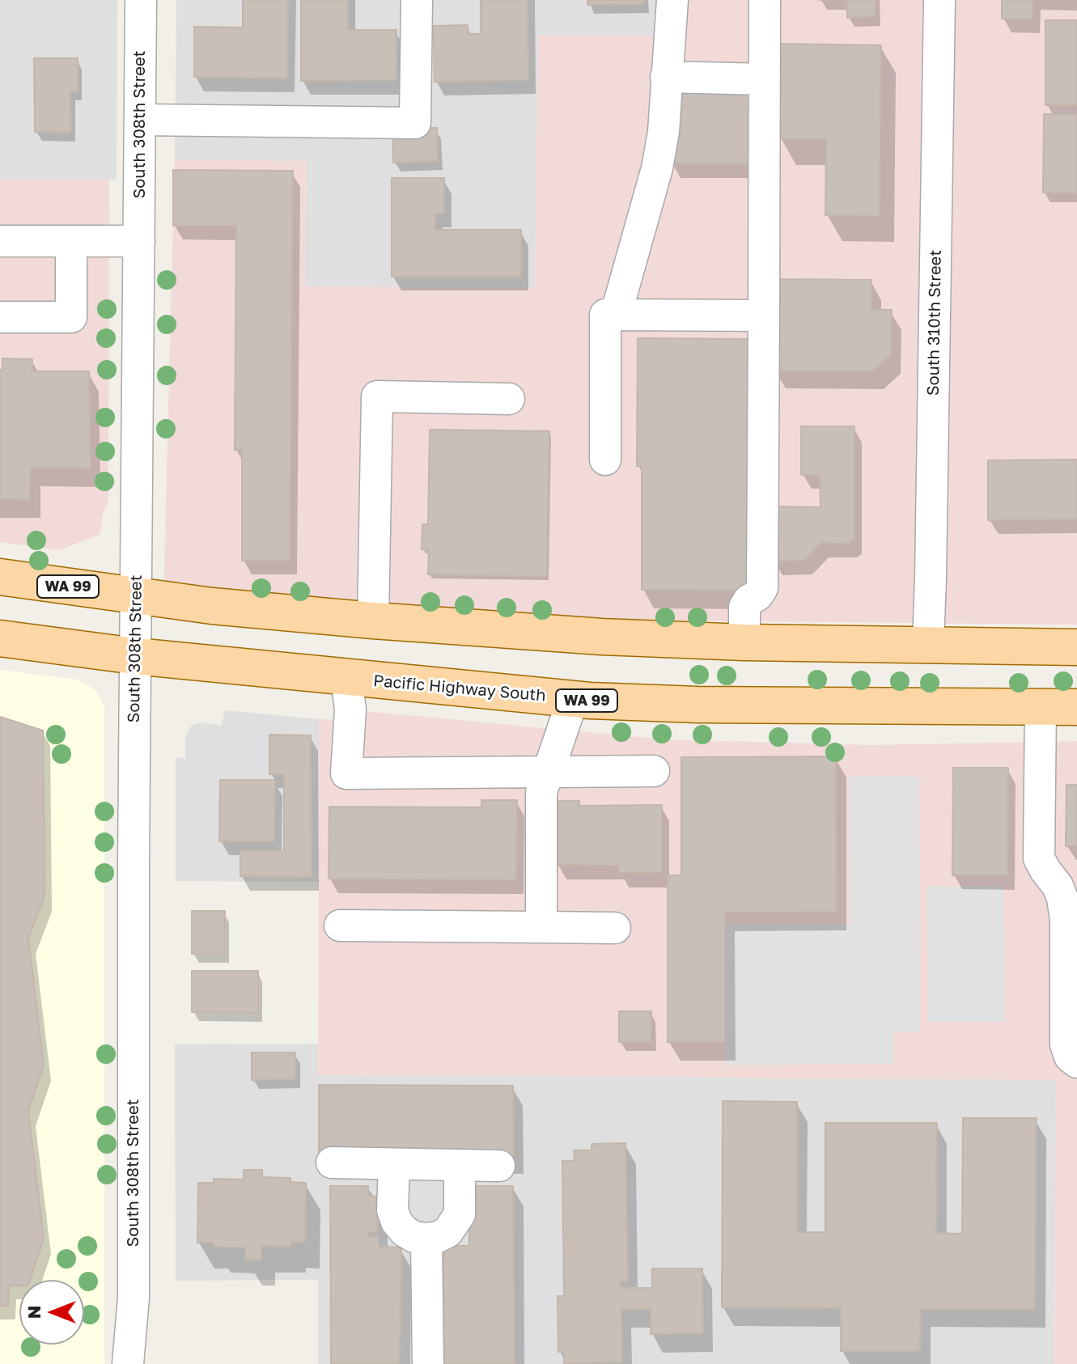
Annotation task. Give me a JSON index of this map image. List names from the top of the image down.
{
  "streets": {
    "main road": ["WA 99", "Pacific Highway South"],
    "street": ["South 308th Street", "South 310th Street"]
  },
  "crossings": [
    ["South 308th Street", "WA 99"],
    ["South 308th Street", "Pacific Highway South"],
    ["South 310th Street", "WA 99"]
  ],
  "north": "left"
}
